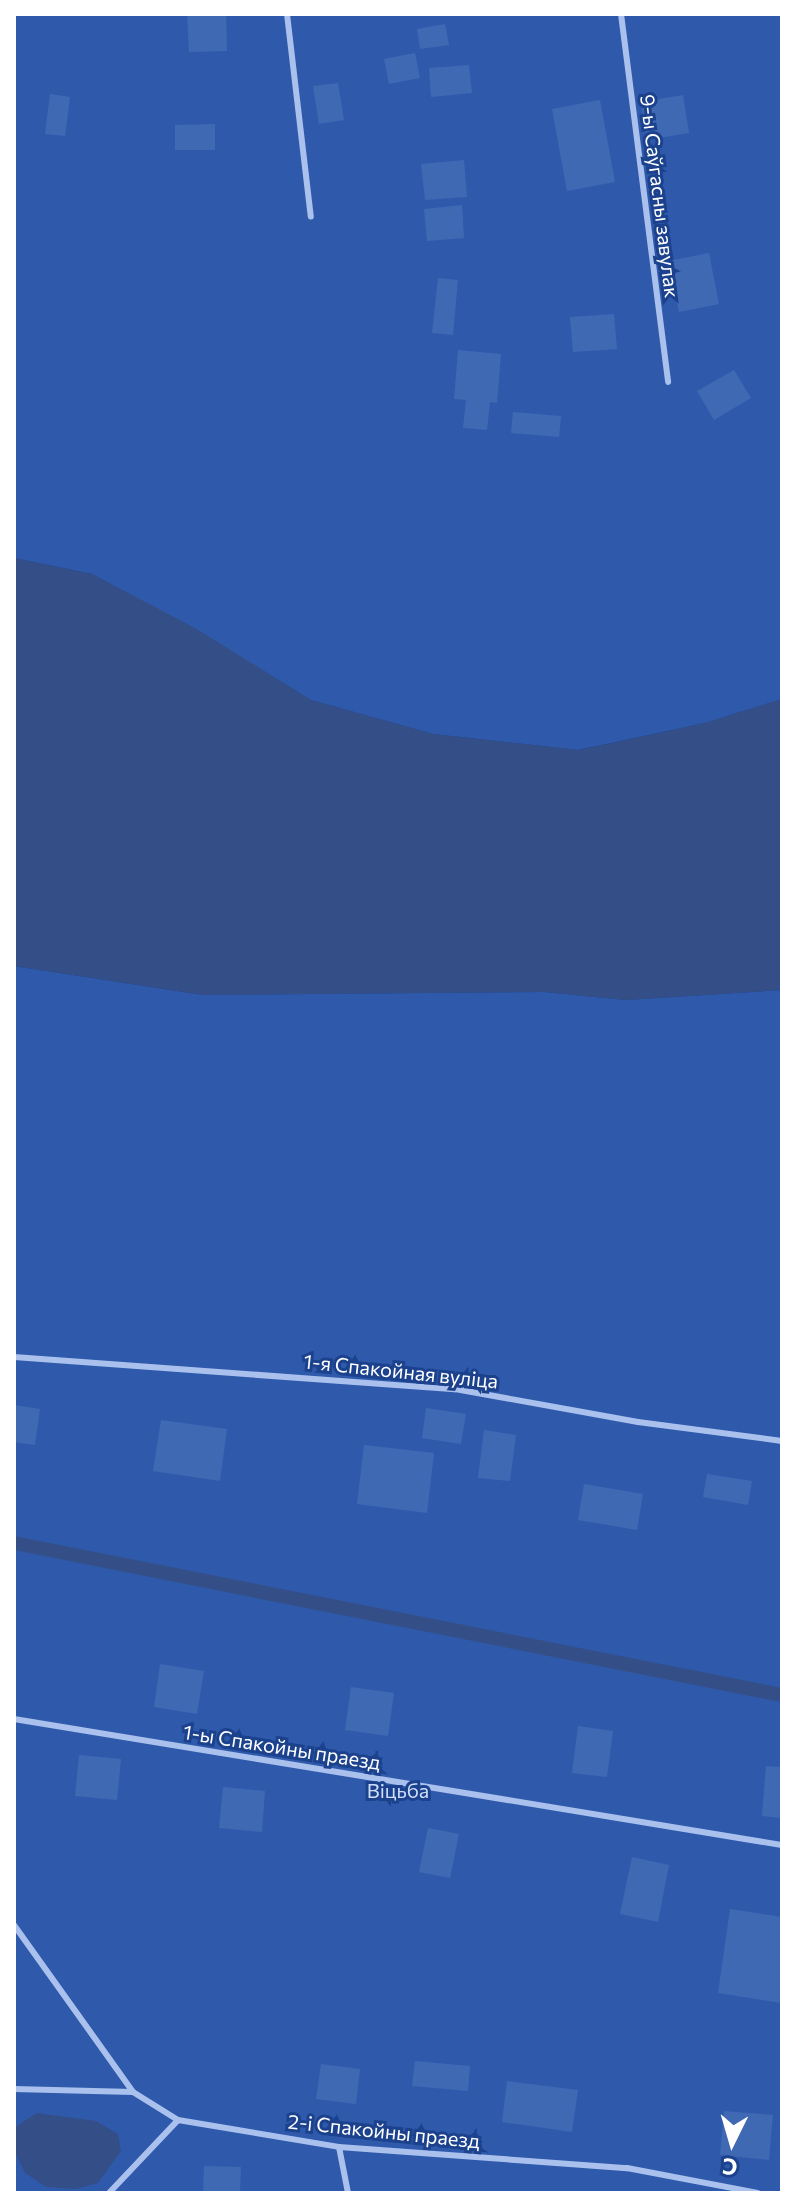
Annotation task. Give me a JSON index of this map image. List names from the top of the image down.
{
  "streets": {
    "lane": [
      "9-ы Саўгасны завулак",
      "1-я Спакойная вуліца",
      "1-ы Спакойны праезд",
      "2-і Спакойны праезд"
    ]
  },
  "parks": ["Віцьба"],
  "north": "bottom"
}
